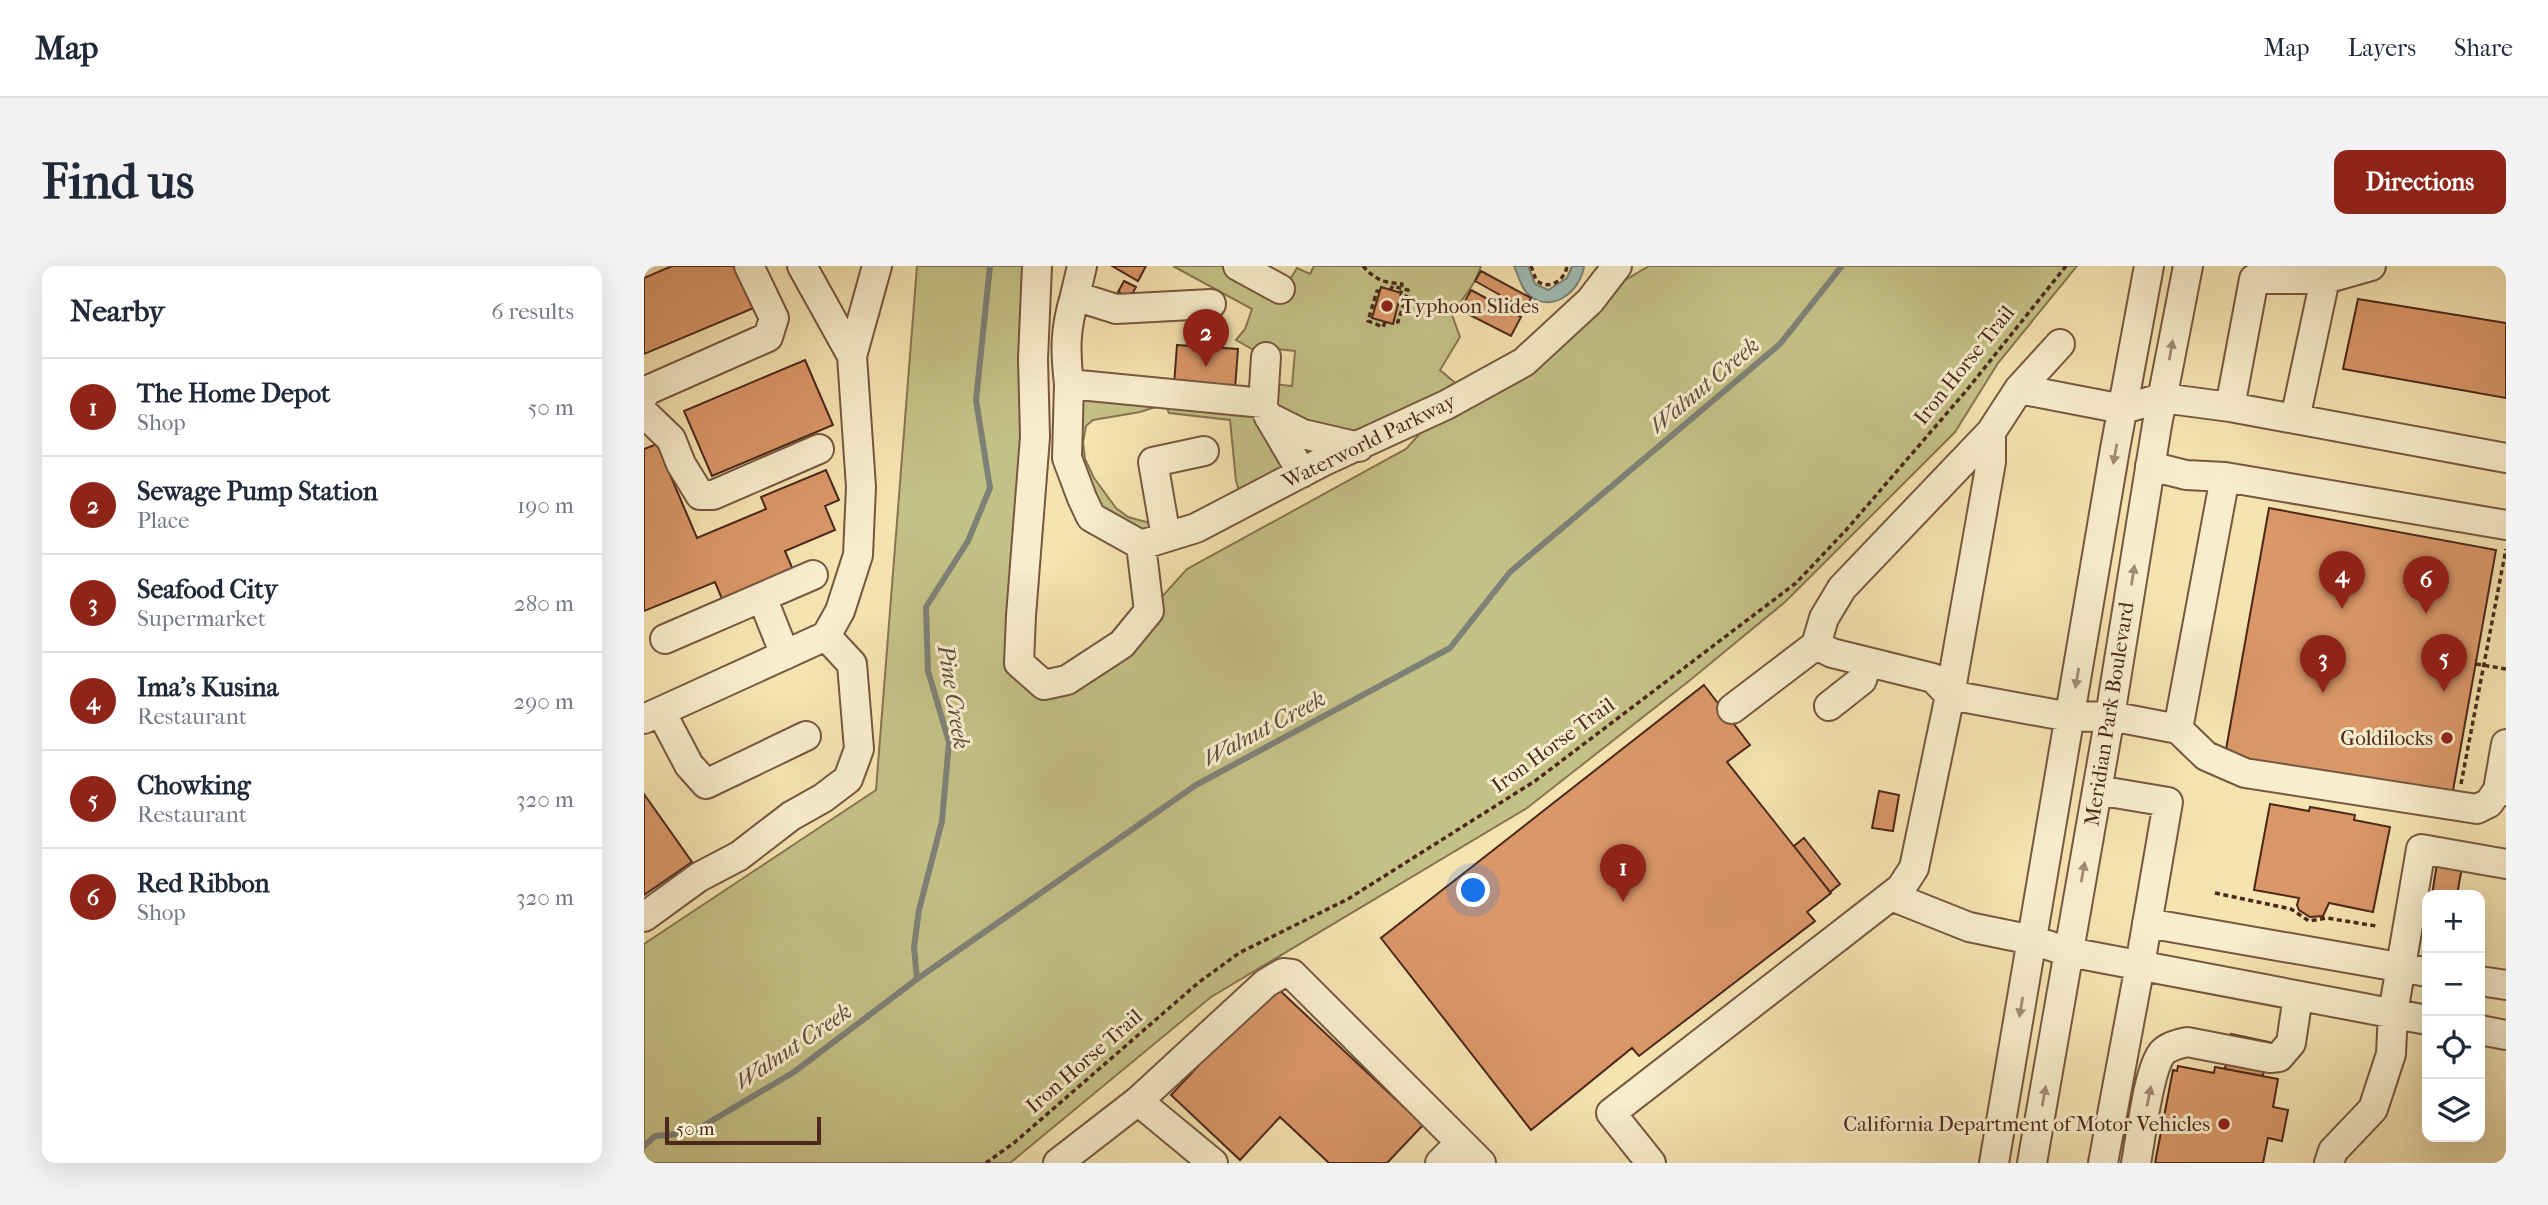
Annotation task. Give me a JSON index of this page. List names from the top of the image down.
{
  "streets": {
    "street": ["Waterworld Parkway", "Meridian Park Boulevard"],
    "path": ["Iron Horse Trail"]
  },
  "water": ["Walnut Creek", "Pine Creek"],
  "places": ["Typhoon Slides", "Goldilocks", "California Department of Motor Vehicles"],
  "scale_bar": "50 m",
  "page": {
    "header": "Map",
    "nav": ["Map", "Layers", "Share"],
    "buttons": "Directions",
    "title": "Find us",
    "heading": ["Nearby", "6 results"],
    "pins": [
      "2",
      "4",
      "6",
      "5",
      "3",
      "1"
    ],
    "list": [
      {
        "mark": "1",
        "name": "The Home Depot",
        "note": "Shop",
        "value": "50 m"
      },
      {
        "mark": "2",
        "name": "Sewage Pump Station",
        "note": "Place",
        "value": "190 m"
      },
      {
        "mark": "3",
        "name": "Seafood City",
        "note": "Supermarket",
        "value": "280 m"
      },
      {
        "mark": "4",
        "name": "Ima's Kusina",
        "note": "Restaurant",
        "value": "290 m"
      },
      {
        "mark": "5",
        "name": "Chowking",
        "note": "Restaurant",
        "value": "320 m"
      },
      {
        "mark": "6",
        "name": "Red Ribbon",
        "note": "Shop",
        "value": "320 m"
      }
    ],
    "map_buttons": ["+", "−"],
    "scale": "50 m"
  }
}
